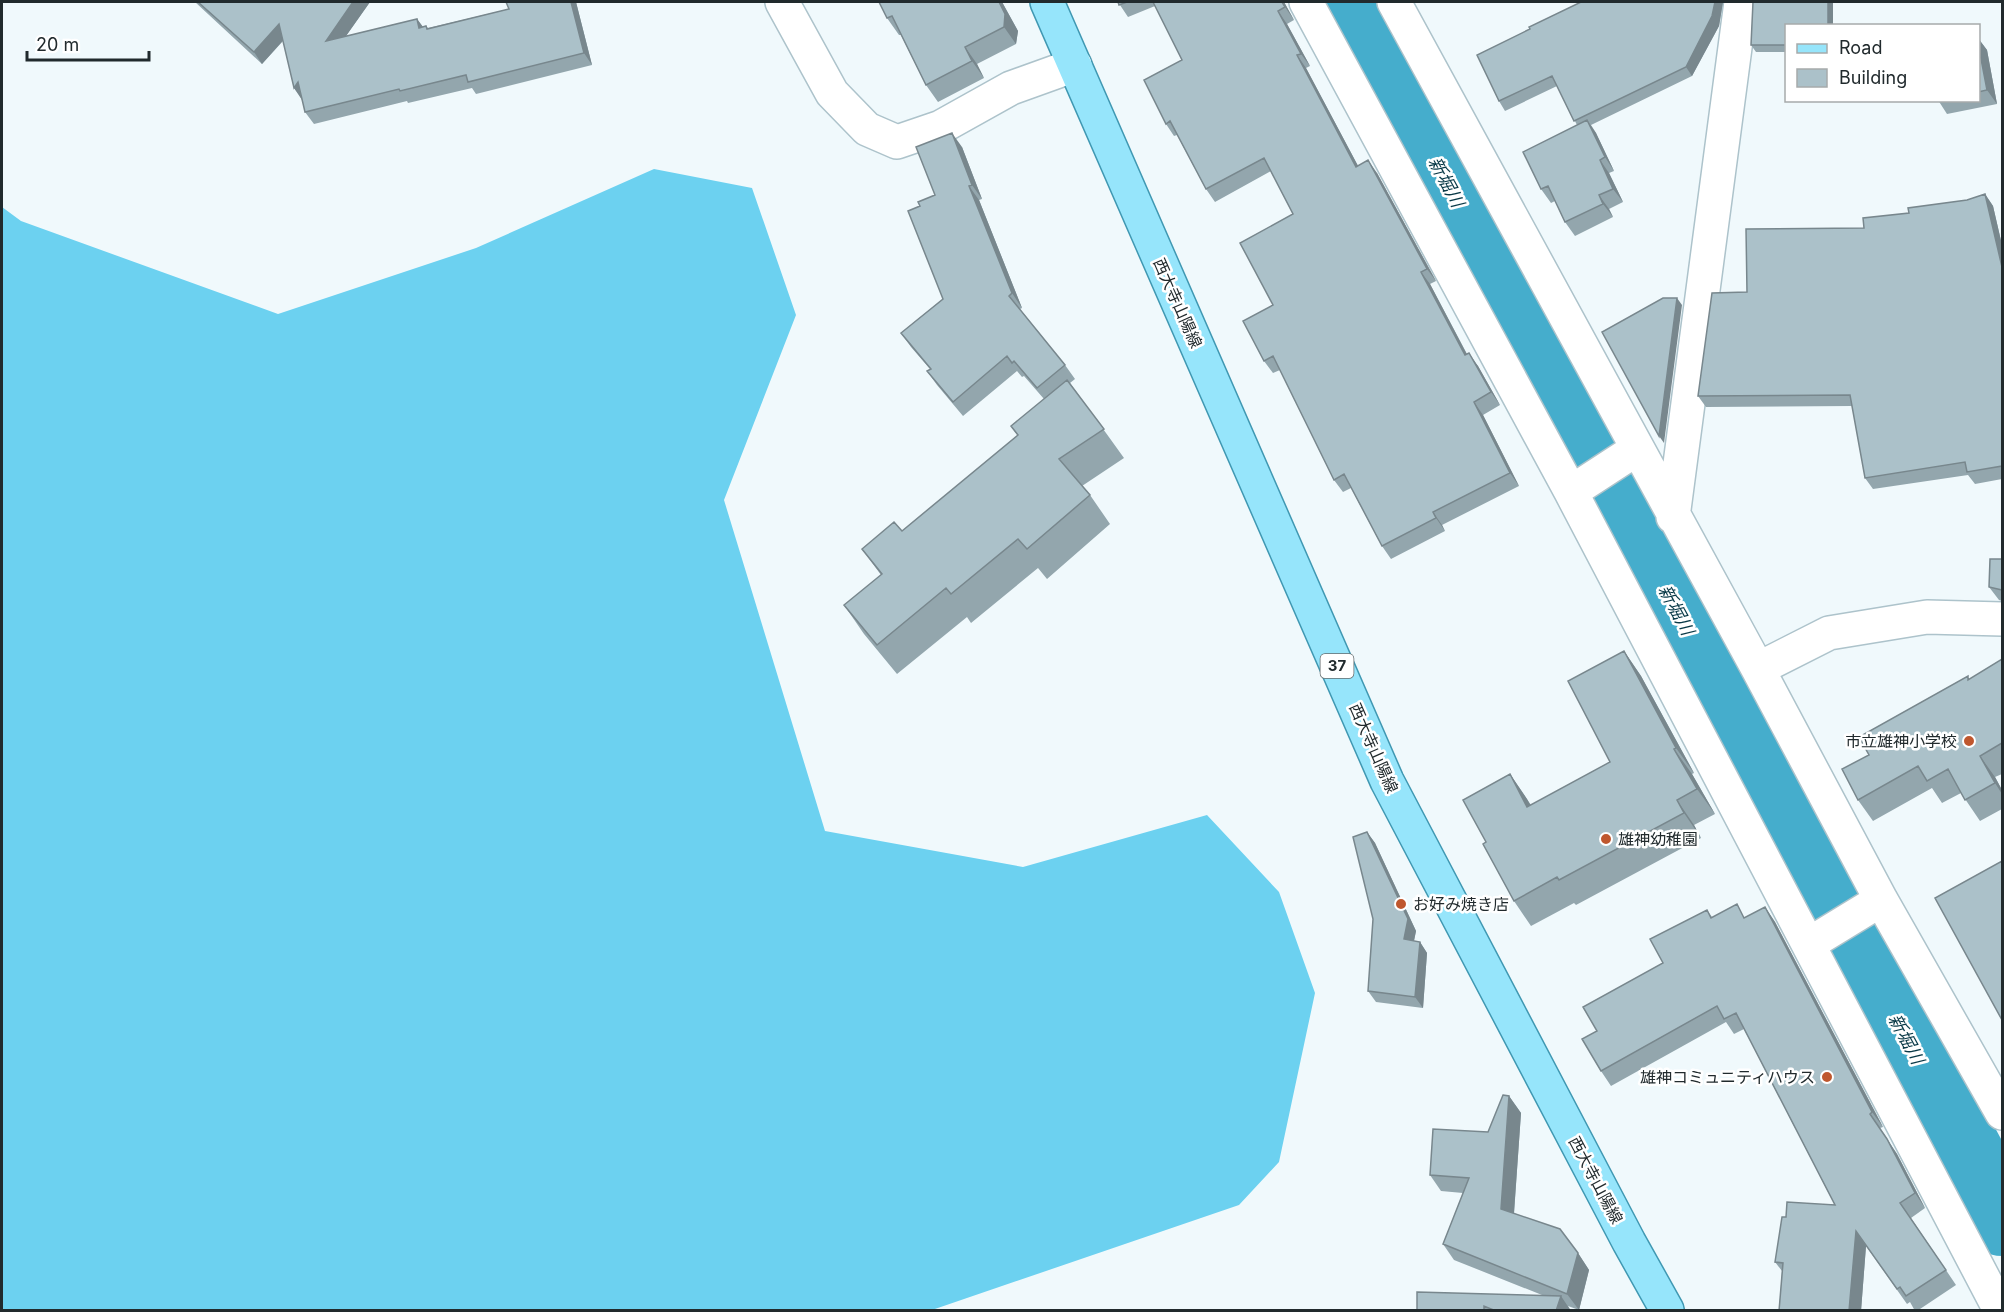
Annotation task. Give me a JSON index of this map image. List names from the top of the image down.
{
  "streets": {
    "main road": ["西大寺山陽線", "37"]
  },
  "water": ["新堀川"],
  "places": [
    "市立雄神小学校",
    "雄神幼稚園",
    "お好み焼き店",
    "雄神コミュニティハウス"
  ],
  "legend": ["Road", "Building"],
  "scale_bar": "20 m"
}
